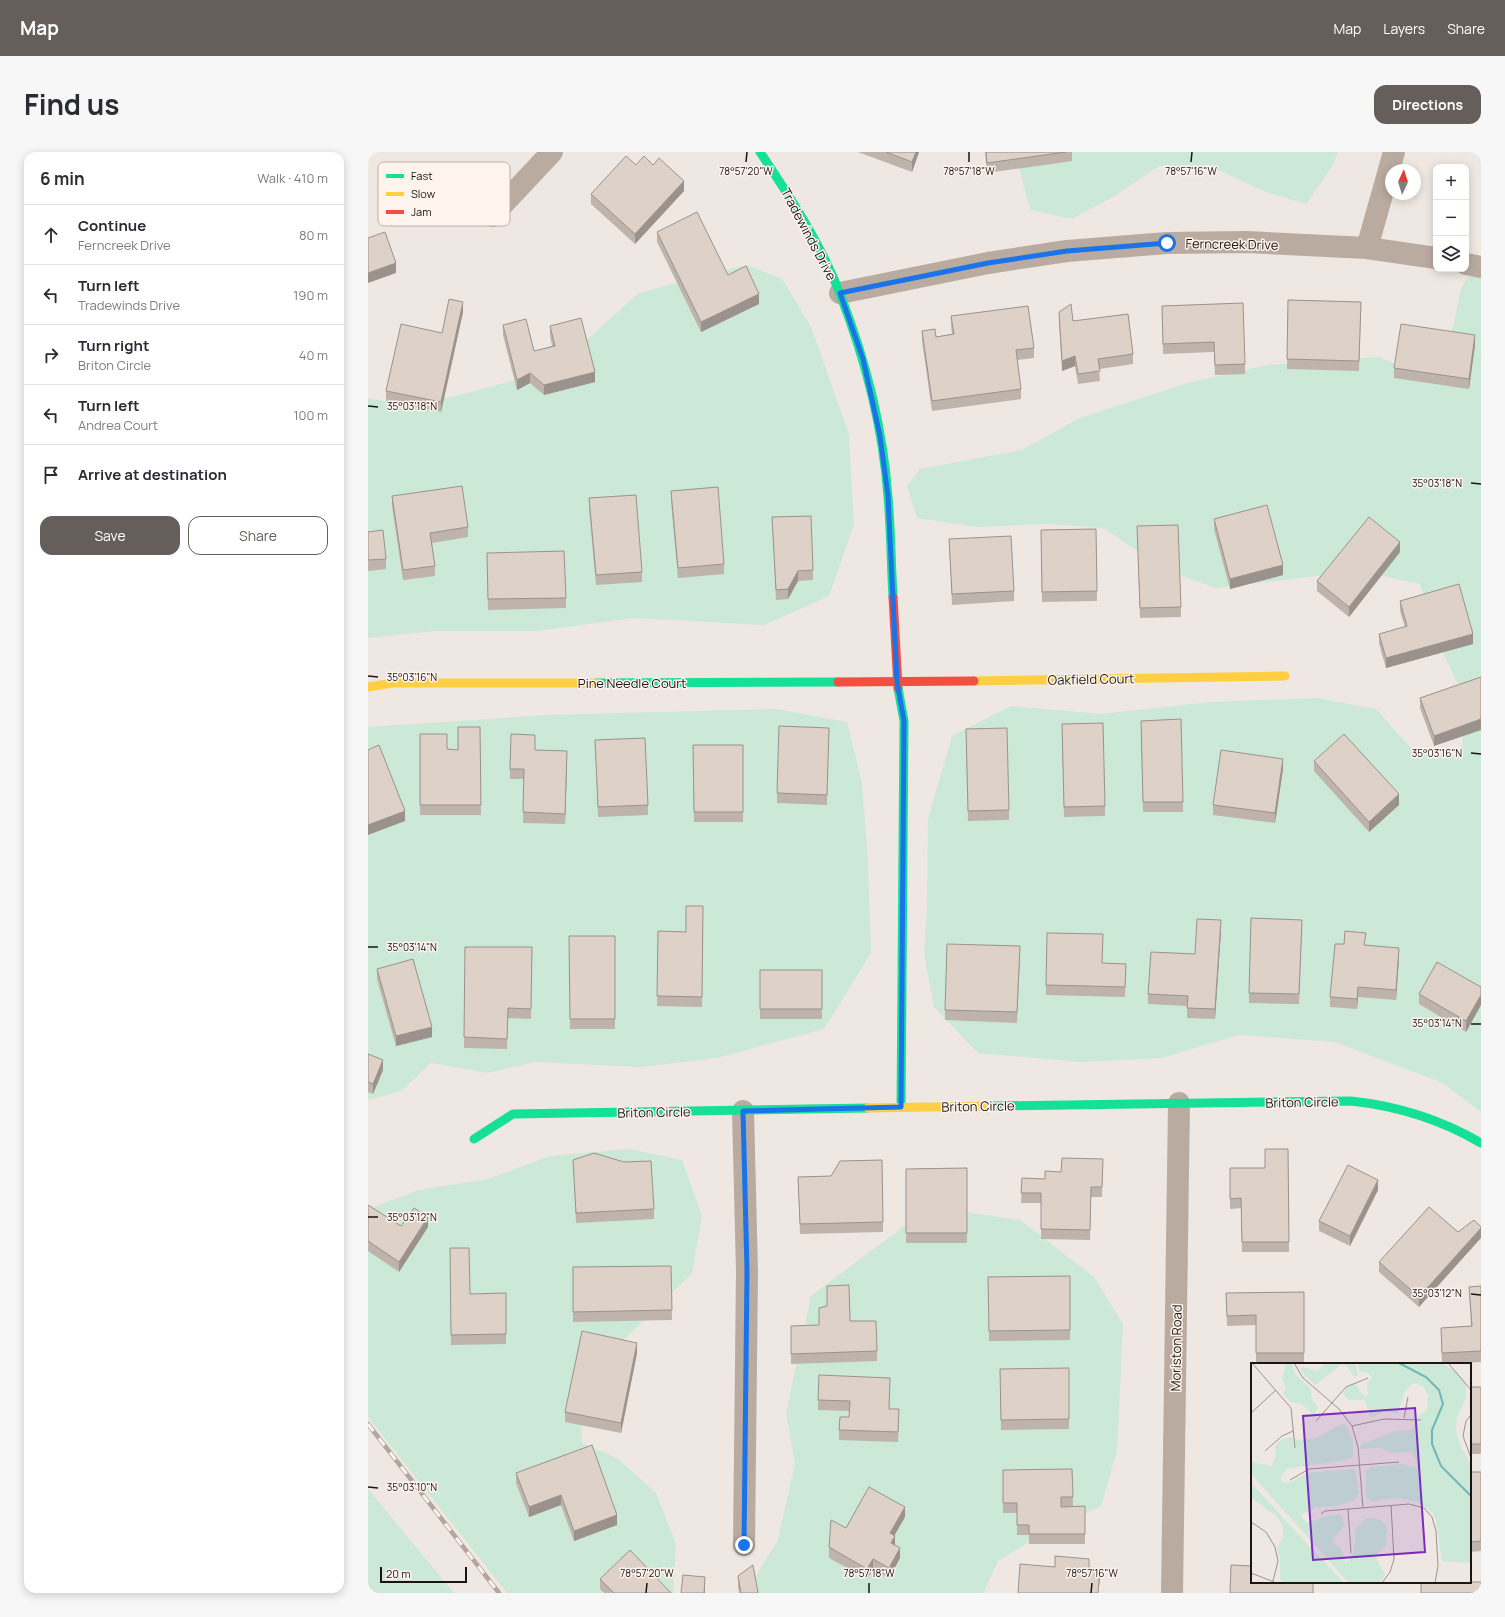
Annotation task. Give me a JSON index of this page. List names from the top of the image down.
{
  "streets": {
    "street": [
      "Tradewinds Drive",
      "Ferncreek Drive",
      "Oakfield Court",
      "Pine Needle Court",
      "Briton Circle",
      "Moriston Road"
    ]
  },
  "crossings": [
    ["Tradewinds Drive", "Ferncreek Drive"],
    ["Tradewinds Drive", "Oakfield Court"],
    ["Tradewinds Drive", "Pine Needle Court"],
    ["Tradewinds Drive", "Briton Circle"],
    ["Oakfield Court", "Pine Needle Court"],
    ["Briton Circle", "Moriston Road"]
  ],
  "legend": ["Fast", "Slow", "Jam"],
  "scale_bar": "20 m",
  "north": "top",
  "page": {
    "header": "Map",
    "nav": ["Map", "Layers", "Share"],
    "title": "Find us",
    "buttons": [
      "Directions",
      ["Save", "Share"]
    ],
    "heading": ["6 min", "Walk · 410 m"],
    "map_buttons": ["+", "−"],
    "list": [
      ["Continue", "Ferncreek Drive", "80 m"],
      ["Turn left", "Tradewinds Drive", "190 m"],
      ["Turn right", "Briton Circle", "40 m"],
      ["Turn left", "Andrea Court", "100 m"],
      "Arrive at destination"
    ],
    "scale": "20 m"
  },
  "coordinates": [
    "78°57'20\"W",
    "78°57'18\"W",
    "78°57'16\"W",
    "35°03'18\"N",
    "35°03'16\"N",
    "35°03'14\"N",
    "35°03'12\"N",
    "35°03'10\"N"
  ]
}
